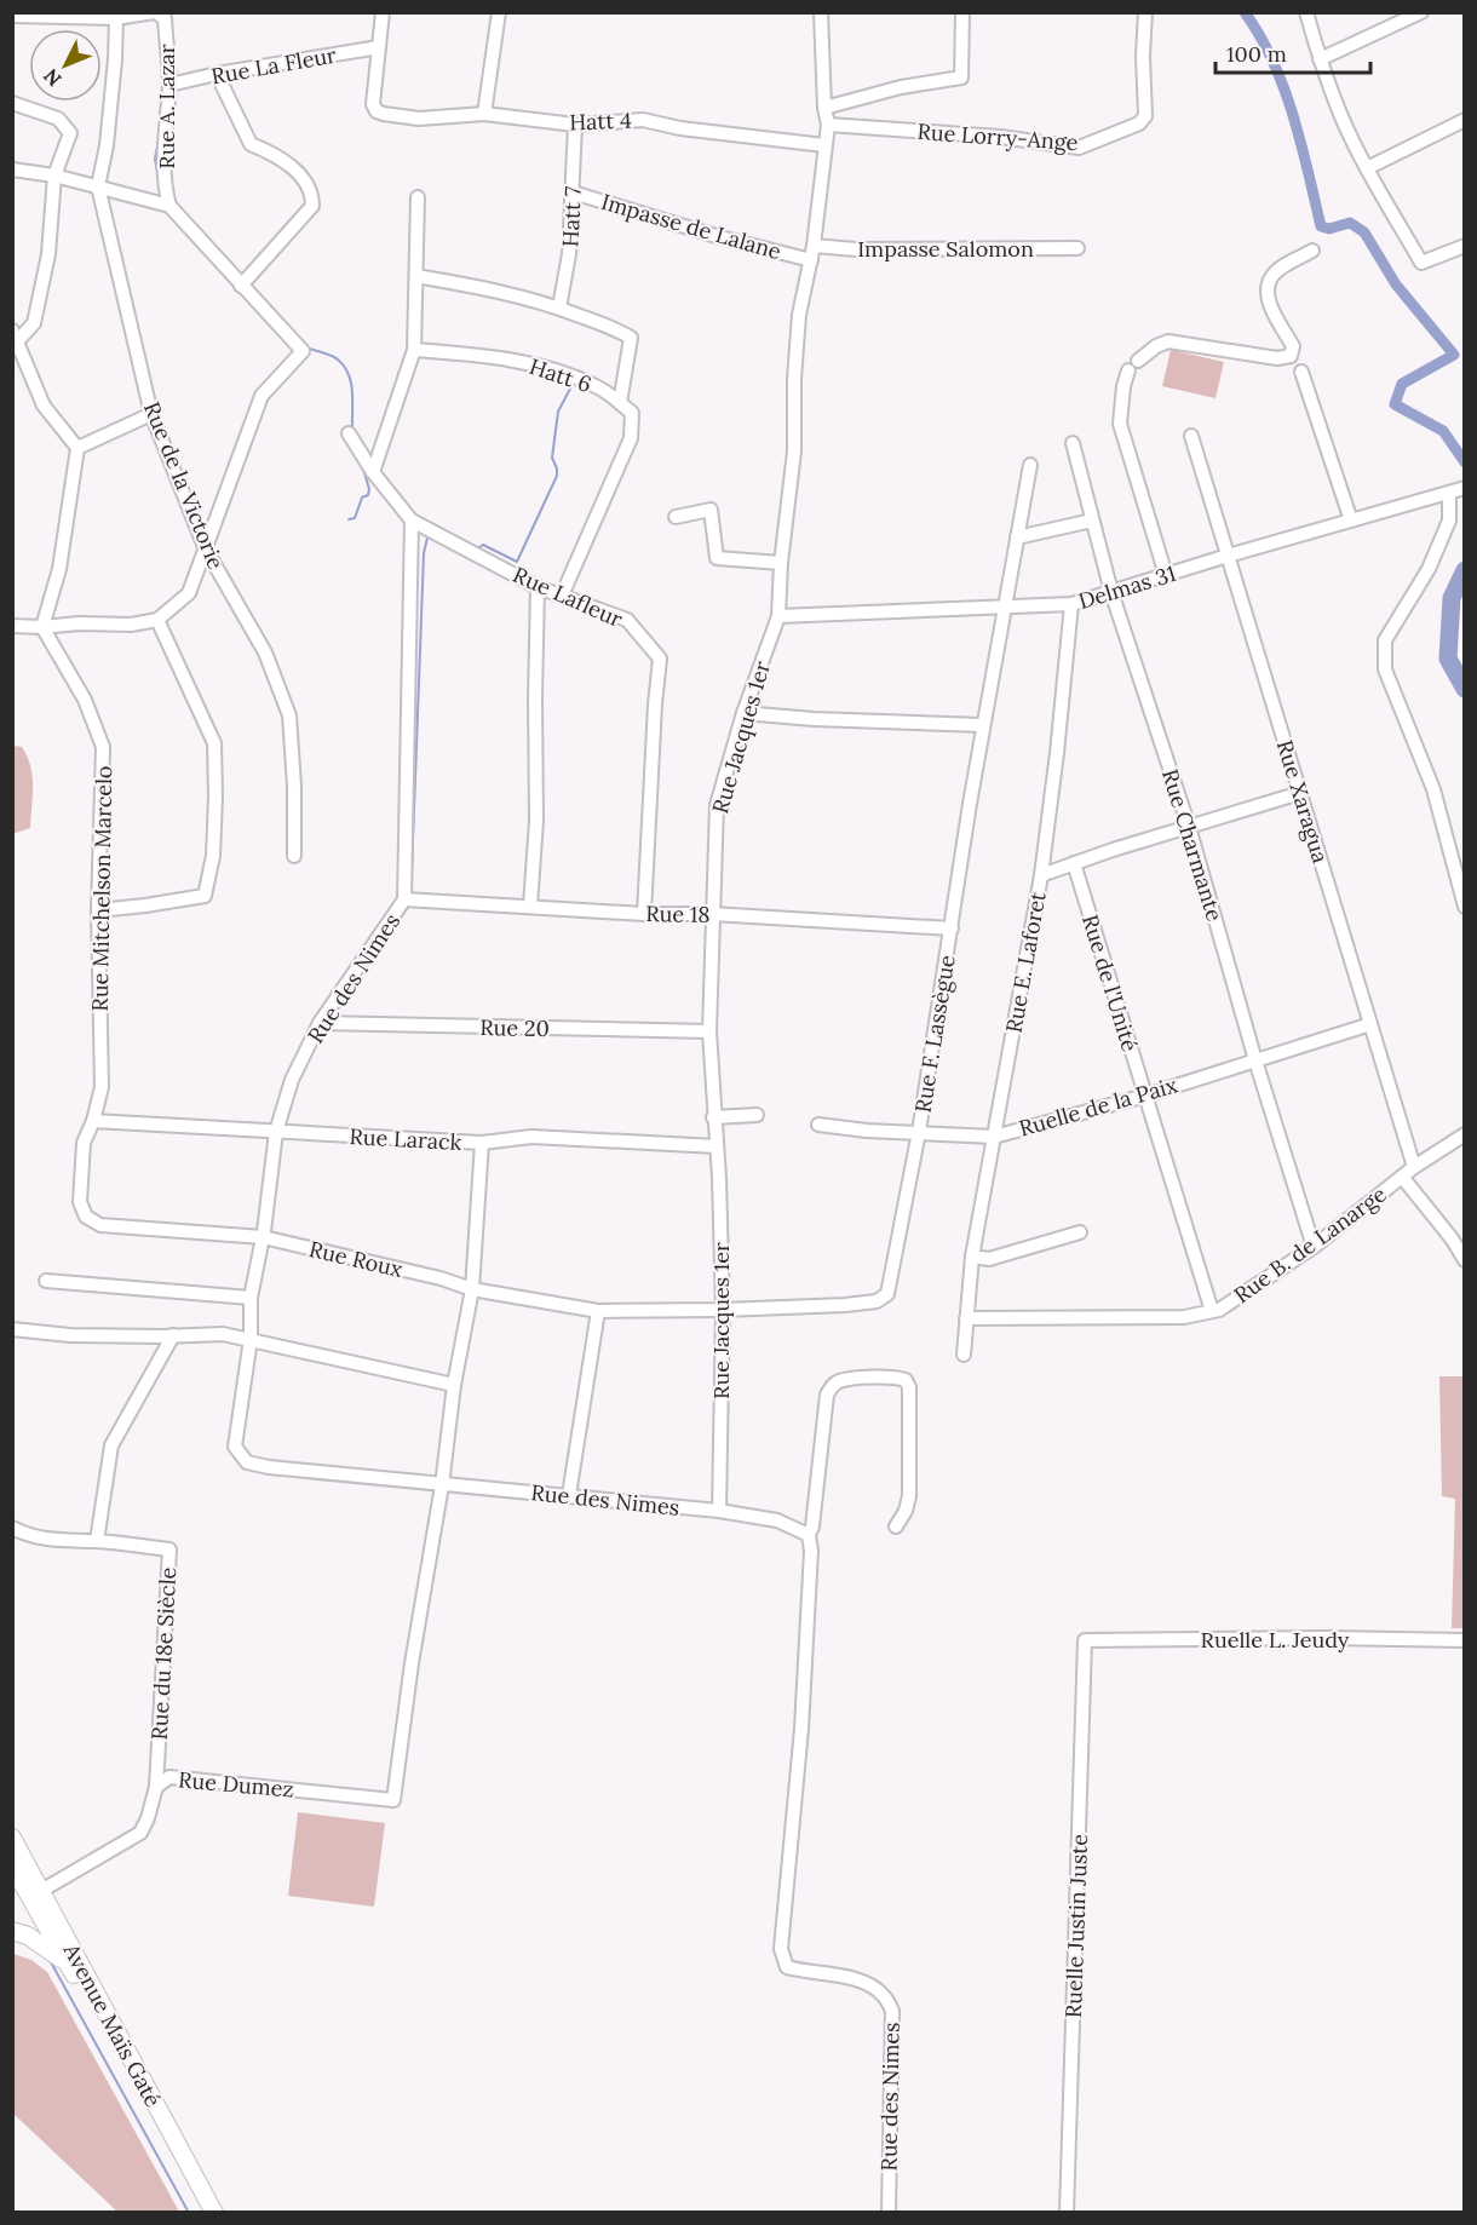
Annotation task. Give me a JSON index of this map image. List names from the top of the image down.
{
  "streets": {
    "main road": ["Avenue Maïs Gaté"],
    "street": [
      "Rue La Fleur",
      "Rue A. Lazar",
      "Hatt 4",
      "Rue Lorry-Ange",
      "Hatt 7",
      "Impasse de Lalane",
      "Impasse Salomon",
      "Hatt 6",
      "Rue de la Victorie",
      "Delmas 31",
      "Rue Lafleur",
      "Rue Jacques 1er",
      "Rue Xaragua",
      "Rue Charmante",
      "Rue Mitchelson Marcelo",
      "Rue 18",
      "Rue E. Laforet",
      "Rue des Nimes",
      "Rue de l'Unité",
      "Rue 20",
      "Rue F. Lassègue",
      "Ruelle de la Paix",
      "Rue Larack",
      "Rue B. de Lanarge",
      "Rue Roux",
      "Ruelle L. Jeudy",
      "Rue du 18e Siècle",
      "Rue Dumez",
      "Ruelle Justin Juste"
    ]
  },
  "crossings": [
    ["Rue La Fleur", "Rue A. Lazar"],
    ["Rue La Fleur", "Hatt 4"],
    ["Hatt 4", "Hatt 7"],
    ["Hatt 4", "Rue Jacques 1er"],
    ["Rue Lorry-Ange", "Rue Jacques 1er"],
    ["Hatt 7", "Impasse de Lalane"],
    ["Impasse de Lalane", "Rue Jacques 1er"],
    ["Impasse Salomon", "Rue Jacques 1er"],
    ["Delmas 31", "Rue Jacques 1er"],
    ["Delmas 31", "Rue Xaragua"],
    ["Delmas 31", "Rue Charmante"],
    ["Delmas 31", "Rue E. Laforet"],
    ["Delmas 31", "Rue F. Lassègue"],
    ["Rue Lafleur", "Rue 18"],
    ["Rue Jacques 1er", "Rue 18"],
    ["Rue Jacques 1er", "Rue des Nimes"],
    ["Rue Jacques 1er", "Rue 20"],
    ["Rue Jacques 1er", "Rue F. Lassègue"],
    ["Rue Jacques 1er", "Rue Larack"],
    ["Rue Jacques 1er", "Rue Roux"],
    ["Rue Xaragua", "Ruelle de la Paix"],
    ["Rue Xaragua", "Rue B. de Lanarge"],
    ["Rue Charmante", "Ruelle de la Paix"],
    ["Rue Charmante", "Rue B. de Lanarge"],
    ["Rue Mitchelson Marcelo", "Rue Larack"],
    ["Rue Mitchelson Marcelo", "Rue Roux"],
    ["Rue 18", "Rue des Nimes"],
    ["Rue 18", "Rue F. Lassègue"],
    ["Rue E. Laforet", "Ruelle de la Paix"],
    ["Rue E. Laforet", "Rue B. de Lanarge"],
    ["Rue des Nimes", "Rue 20"],
    ["Rue des Nimes", "Rue Larack"],
    ["Rue des Nimes", "Rue Roux"],
    ["Rue des Nimes", "Rue Dumez"],
    ["Rue de l'Unité", "Ruelle de la Paix"],
    ["Rue de l'Unité", "Rue B. de Lanarge"],
    ["Rue F. Lassègue", "Ruelle de la Paix"],
    ["Rue F. Lassègue", "Rue Roux"],
    ["Rue Larack", "Rue Roux"],
    ["Ruelle L. Jeudy", "Ruelle Justin Juste"],
    ["Rue du 18e Siècle", "Rue Dumez"],
    ["Rue Dumez", "Avenue Maïs Gaté"]
  ],
  "scale_bar": "100 m",
  "north": "bottom left"
}
